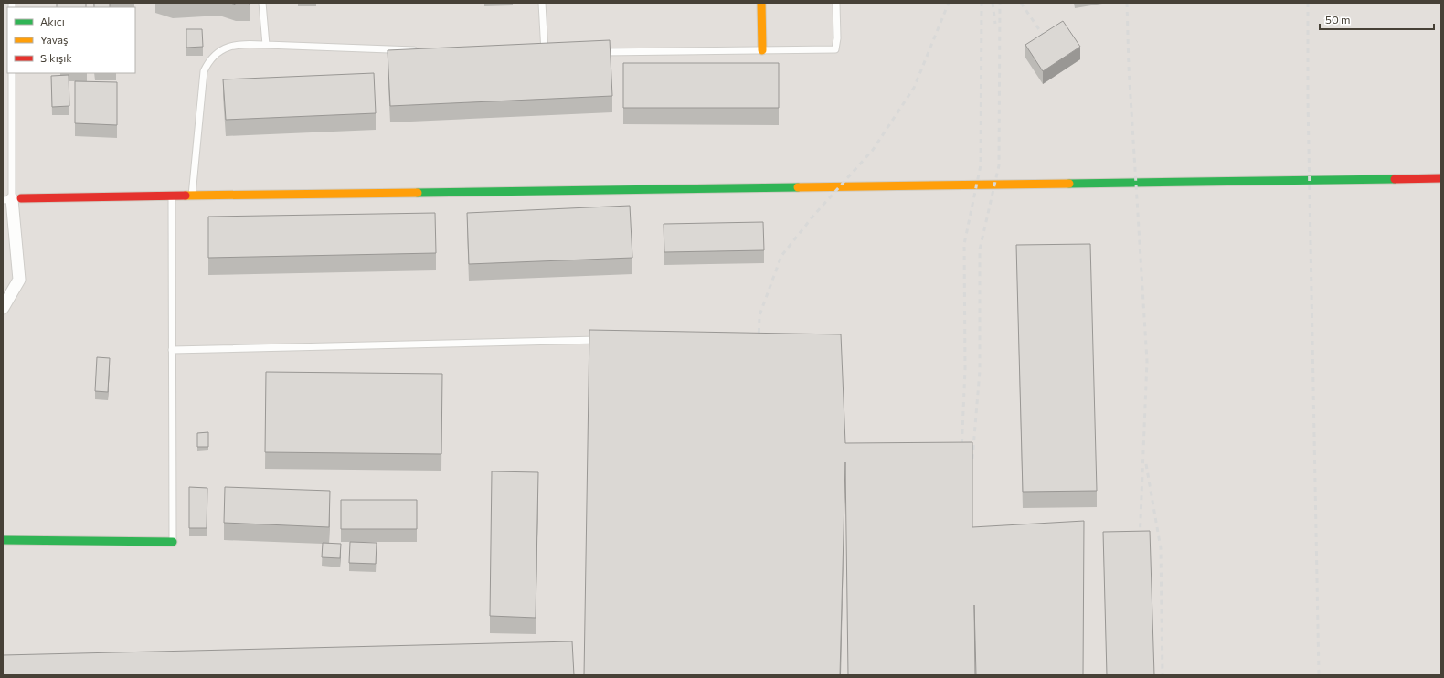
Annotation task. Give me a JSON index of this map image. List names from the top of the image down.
{
  "legend": ["Akıcı", "Yavaş", "Sıkışık"],
  "scale_bar": "50 m"
}
